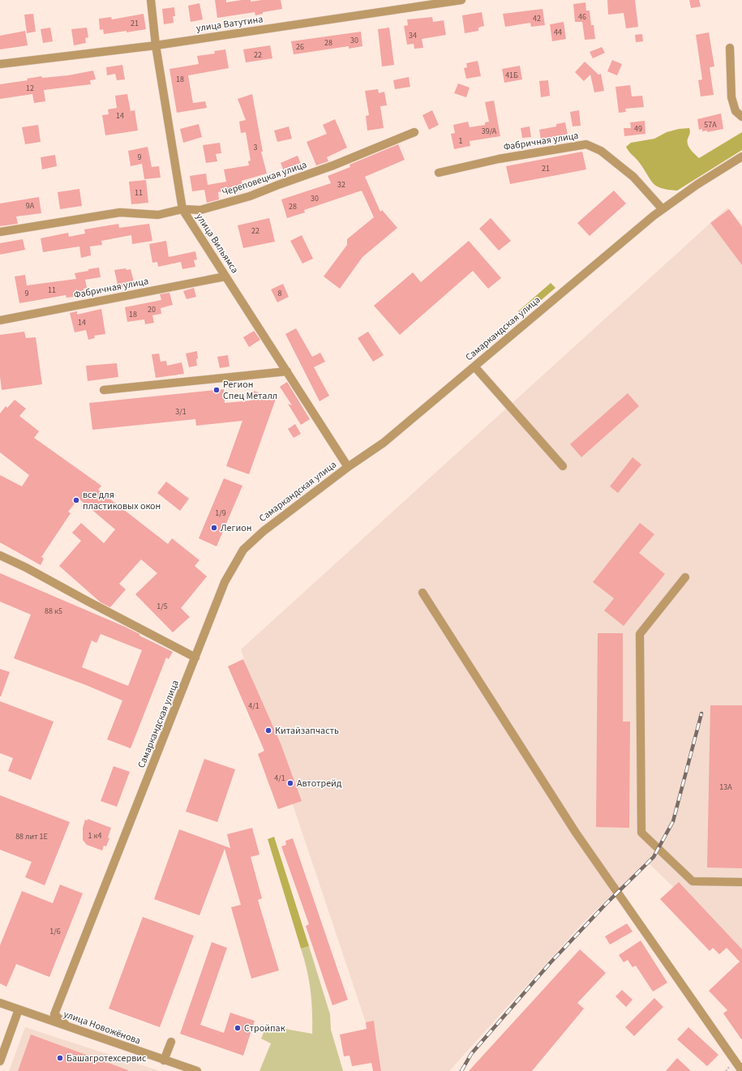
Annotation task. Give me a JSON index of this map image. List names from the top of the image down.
{
  "streets": {
    "street": [
      "улица Ватутина",
      "Фабричная улица",
      "Череповецкая улица",
      "улица Вильямса",
      "Самаркандская улица",
      "улица Новожёнова"
    ]
  },
  "crossings": [
    ["улица Ватутина", "улица Вильямса"],
    ["Фабричная улица", "улица Вильямса"],
    ["Фабричная улица", "Самаркандская улица"],
    ["Череповецкая улица", "улица Вильямса"],
    ["улица Вильямса", "Самаркандская улица"],
    ["Самаркандская улица", "улица Новожёнова"]
  ],
  "places": [
    "Регион Спец Металл",
    "все для пластиковых окон",
    "Легион",
    "Китайзапчасть",
    "Автотрейд",
    "Стройпак",
    "Башагротехсервис"
  ],
  "house_numbers": [
    "46",
    "42",
    "21",
    "44",
    "34",
    "30",
    "28",
    "26",
    "22",
    "41Б",
    "18",
    "12",
    "14",
    "57А",
    "49",
    "39/А",
    "1",
    "3",
    "9",
    "21",
    "32",
    "11",
    "30",
    "9А",
    "28",
    "22",
    "11",
    "9",
    "8",
    "20",
    "18",
    "14",
    "3/1",
    "1/9",
    "1/5",
    "88 к5",
    "4/1",
    "4/1",
    "13А",
    "1 к4",
    "88 лит 1Е",
    "1/6"
  ]
}
